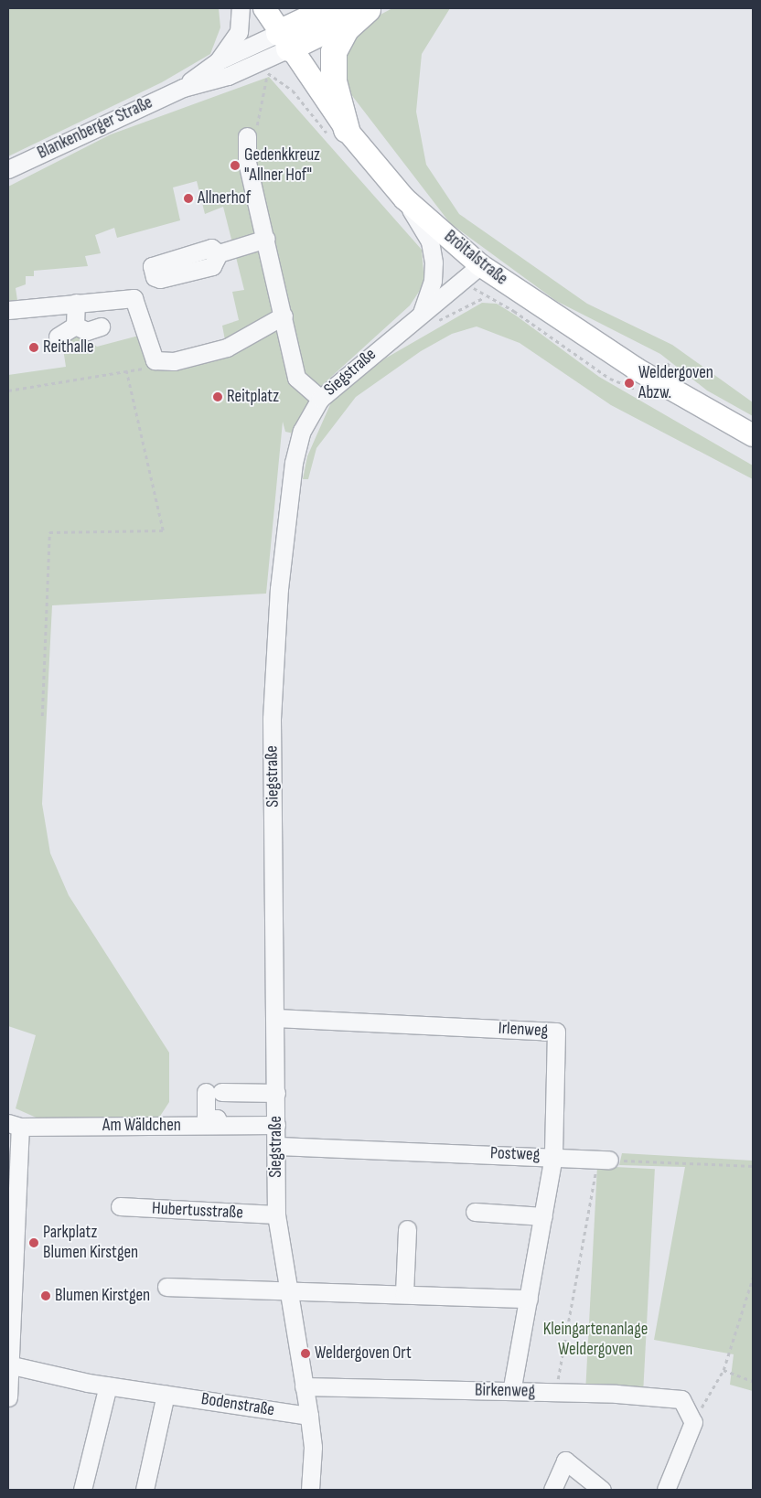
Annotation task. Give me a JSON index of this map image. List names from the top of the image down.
{
  "streets": {
    "main road": ["Bröltalstraße"],
    "street": [
      "Blankenberger Straße",
      "Siegstraße",
      "Irlenweg",
      "Am Wäldchen",
      "Postweg",
      "Hubertusstraße",
      "Birkenweg",
      "Bodenstraße"
    ]
  },
  "crossings": [
    ["Blankenberger Straße", "Bröltalstraße"],
    ["Bröltalstraße", "Siegstraße"],
    ["Siegstraße", "Irlenweg"],
    ["Siegstraße", "Am Wäldchen"],
    ["Siegstraße", "Postweg"],
    ["Siegstraße", "Hubertusstraße"],
    ["Siegstraße", "Birkenweg"],
    ["Siegstraße", "Bodenstraße"],
    ["Irlenweg", "Postweg"],
    ["Irlenweg", "Birkenweg"]
  ],
  "parks": ["Kleingartenanlage Weldergoven"],
  "places": [
    "Gedenkkreuz \"Allner Hof\"",
    "Allnerhof",
    "Reithalle",
    "Weldergoven Abzw.",
    "Reitplatz",
    "Parkplatz Blumen Kirstgen",
    "Blumen Kirstgen",
    "Weldergoven Ort"
  ]
}
